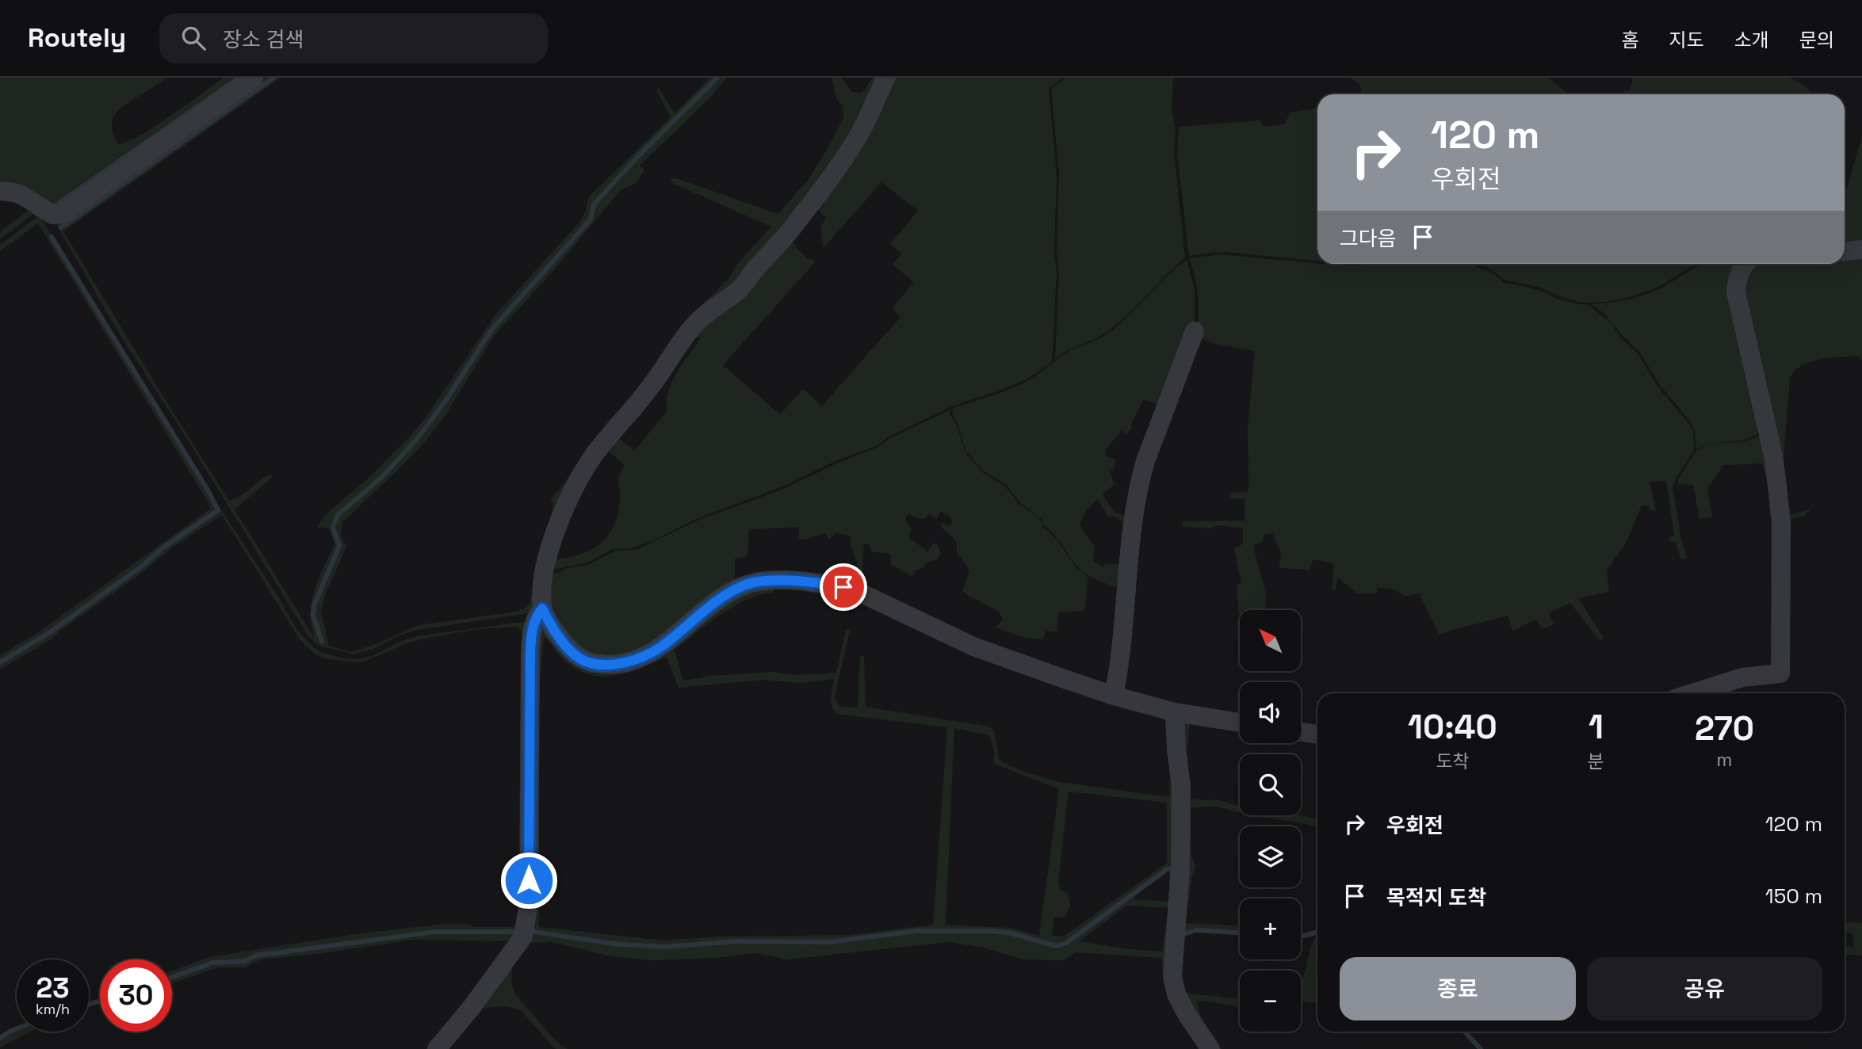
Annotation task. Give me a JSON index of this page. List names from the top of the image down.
{
  "north": "top left",
  "page": {
    "header": "Routely",
    "search": "장소 검색",
    "nav": [
      "홈",
      "지도",
      "소개",
      "문의"
    ],
    "turn": ["120 m", "우회전"],
    "then": "그다음",
    "map_buttons": ["+", "−"],
    "eta": [
      "10:40",
      "도착",
      "1",
      "분",
      "270",
      "m"
    ],
    "list": [
      {
        "name": "우회전",
        "value": "120 m"
      },
      {
        "name": "목적지 도착",
        "value": "150 m"
      }
    ],
    "buttons": ["종료", "공유"],
    "speed": "23 km/h",
    "limit": "30"
  }
}
